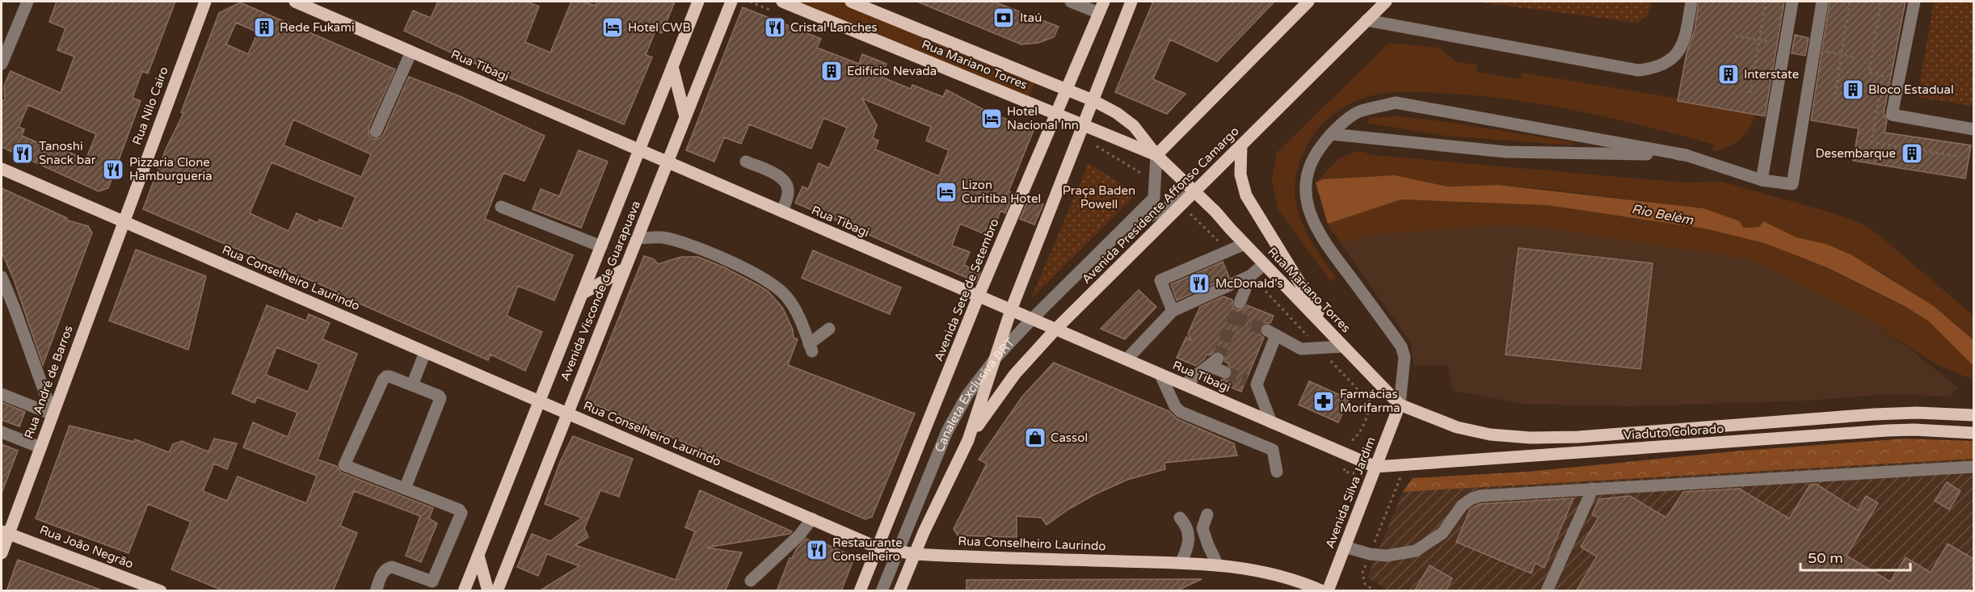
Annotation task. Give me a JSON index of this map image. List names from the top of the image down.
{
  "streets": {
    "main road": [
      "Rua Mariano Torres",
      "Rua Tibagi",
      "Rua Nilo Cairo",
      "Avenida Presidente Affonso Camargo",
      "Rua Conselheiro Laurindo",
      "Avenida Sete de Setembro",
      "Avenida Visconde de Guarapuava",
      "Rua André de Barros",
      "Viaduto Colorado",
      "Avenida Silva Jardim",
      "Rua João Negrão"
    ],
    "street": ["Canaleta Exclusiva BRT"]
  },
  "crossings": [
    ["Rua Mariano Torres", "Avenida Presidente Affonso Camargo"],
    ["Rua Mariano Torres", "Avenida Sete de Setembro"],
    ["Rua Mariano Torres", "Canaleta Exclusiva BRT"],
    ["Rua Mariano Torres", "Viaduto Colorado"],
    ["Rua Mariano Torres", "Avenida Silva Jardim"],
    ["Rua Tibagi", "Avenida Presidente Affonso Camargo"],
    ["Rua Tibagi", "Avenida Sete de Setembro"],
    ["Rua Tibagi", "Avenida Visconde de Guarapuava"],
    ["Rua Tibagi", "Canaleta Exclusiva BRT"],
    ["Rua Tibagi", "Viaduto Colorado"],
    ["Rua Tibagi", "Avenida Silva Jardim"],
    ["Rua Nilo Cairo", "Rua Conselheiro Laurindo"],
    ["Rua Nilo Cairo", "Rua André de Barros"],
    ["Avenida Presidente Affonso Camargo", "Canaleta Exclusiva BRT"],
    ["Rua Conselheiro Laurindo", "Avenida Sete de Setembro"],
    ["Rua Conselheiro Laurindo", "Avenida Visconde de Guarapuava"],
    ["Rua Conselheiro Laurindo", "Rua André de Barros"],
    ["Rua Conselheiro Laurindo", "Canaleta Exclusiva BRT"],
    ["Rua André de Barros", "Rua João Negrão"],
    ["Viaduto Colorado", "Avenida Silva Jardim"]
  ],
  "water": ["Rio Belém"],
  "parks": ["Praça Baden Powell"],
  "places": {
    "bank": ["Itaú"],
    "building": [
      "Rede Fukami",
      "Edifício Nevada",
      "Interstate",
      "Bloco Estadual",
      "Desembarque"
    ],
    "hotel": ["Hotel CWB", "Hotel Nacional Inn", "Lizon Curitiba Hotel"],
    "restaurant": [
      "Cristal Lanches",
      "Tanoshi Snack bar",
      "Pizzaria Clone Hamburgueria",
      "McDonald's",
      "Restaurante Conselheiro"
    ],
    "pharmacy": ["Farmácias Morifarma"],
    "shop": ["Cassol"]
  },
  "scale_bar": "50 m"
}
